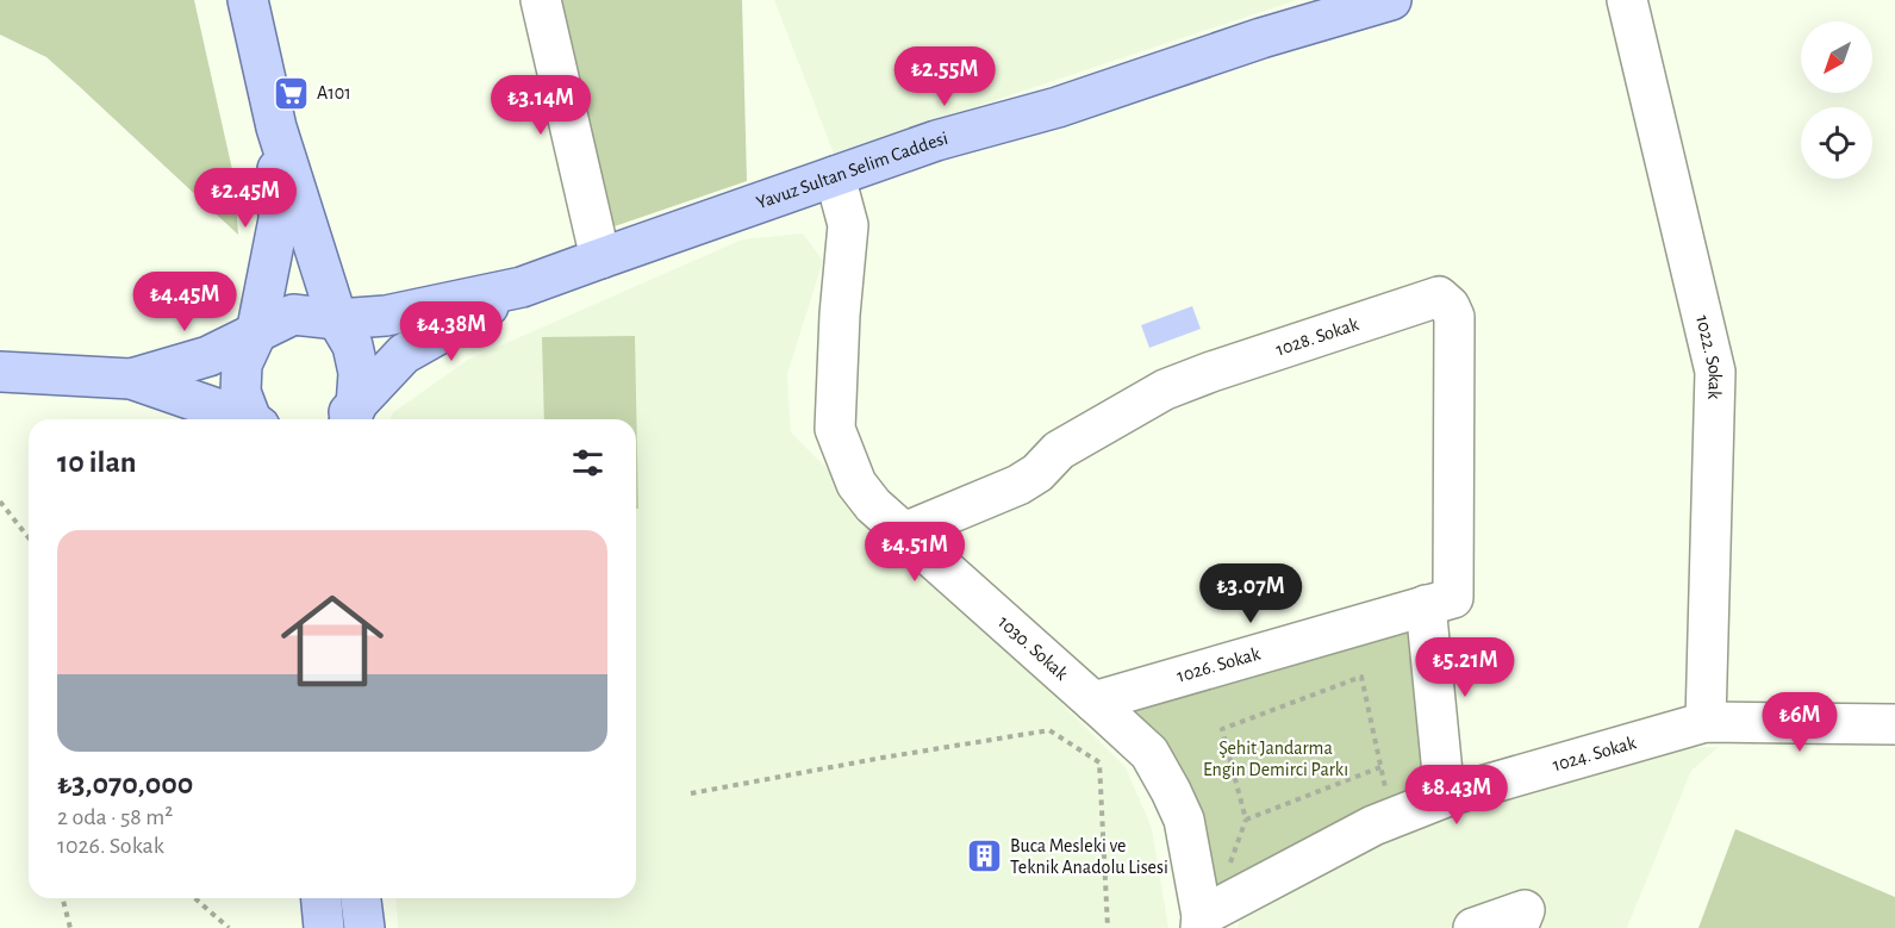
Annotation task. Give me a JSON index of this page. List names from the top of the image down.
{
  "streets": {
    "main road": ["Yavuz Sultan Selim Caddesi"],
    "street": [
      "1028. Sokak",
      "1022. Sokak",
      "1030. Sokak",
      "1026. Sokak",
      "1024. Sokak"
    ]
  },
  "crossings": [
    ["Yavuz Sultan Selim Caddesi", "1030. Sokak"],
    ["1028. Sokak", "1030. Sokak"],
    ["1028. Sokak", "1026. Sokak"],
    ["1022. Sokak", "1024. Sokak"],
    ["1030. Sokak", "1026. Sokak"],
    ["1030. Sokak", "1024. Sokak"]
  ],
  "parks": ["Şehit Jandarma Engin Demirci Parkı"],
  "places": {
    "supermarket": ["A101"],
    "building": ["Buca Mesleki ve Teknik Anadolu Lisesi"]
  },
  "north": "bottom left",
  "page": {
    "price": [
      "₺2.55M",
      "₺3.14M",
      "₺2.45M",
      "₺4.45M",
      "₺4.38M",
      "₺4.51M",
      "₺3.07M",
      "₺5.21M",
      "₺6M",
      "₺8.43M"
    ],
    "heading": "10 ilan",
    "list": [
      {
        "name": "₺3,070,000",
        "note": "2 oda · 58 m² · 1026. Sokak"
      }
    ]
  }
}
